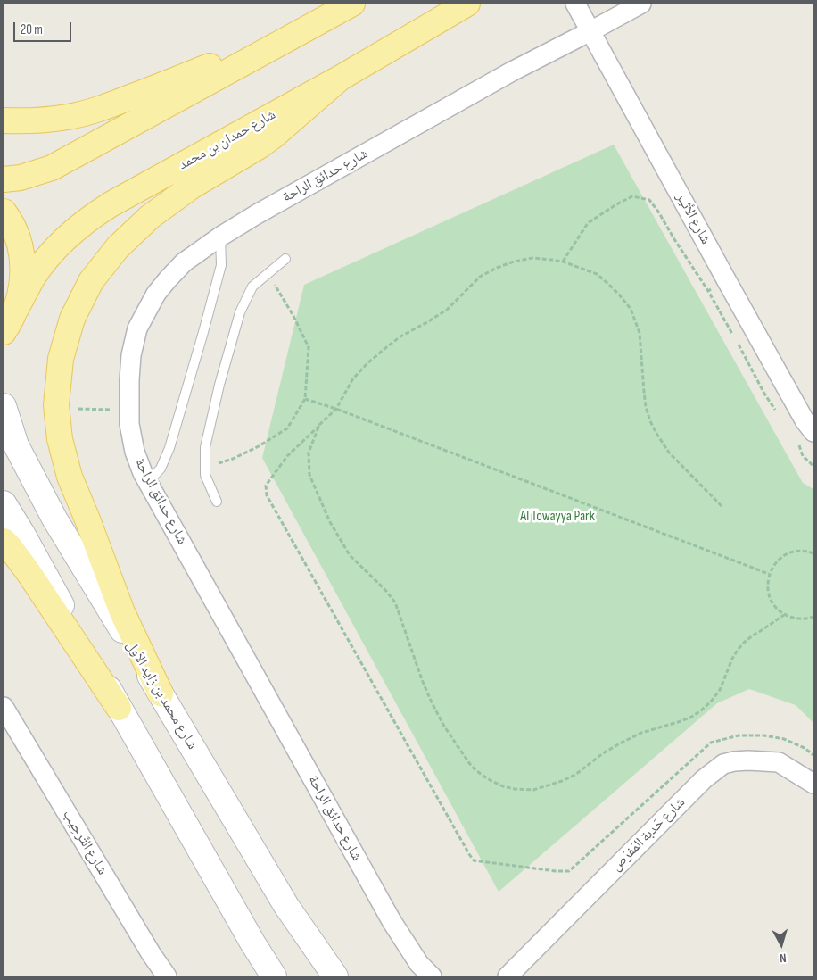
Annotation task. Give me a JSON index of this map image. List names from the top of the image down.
{
  "streets": {
    "main road": ["شارع حمدان بن محمد", "شارع محمد بن زايد الأول"],
    "street": [
      "شارع حدائق الراحة",
      "شارع الأثير",
      "شارع حَدبة المَفرَص",
      "شارع التَّرحِيب"
    ]
  },
  "crossings": [
    ["شارع حدائق الراحة", "شارع الأثير"]
  ],
  "parks": ["Al Towayya Park"],
  "scale_bar": "20 m",
  "north": "bottom"
}
